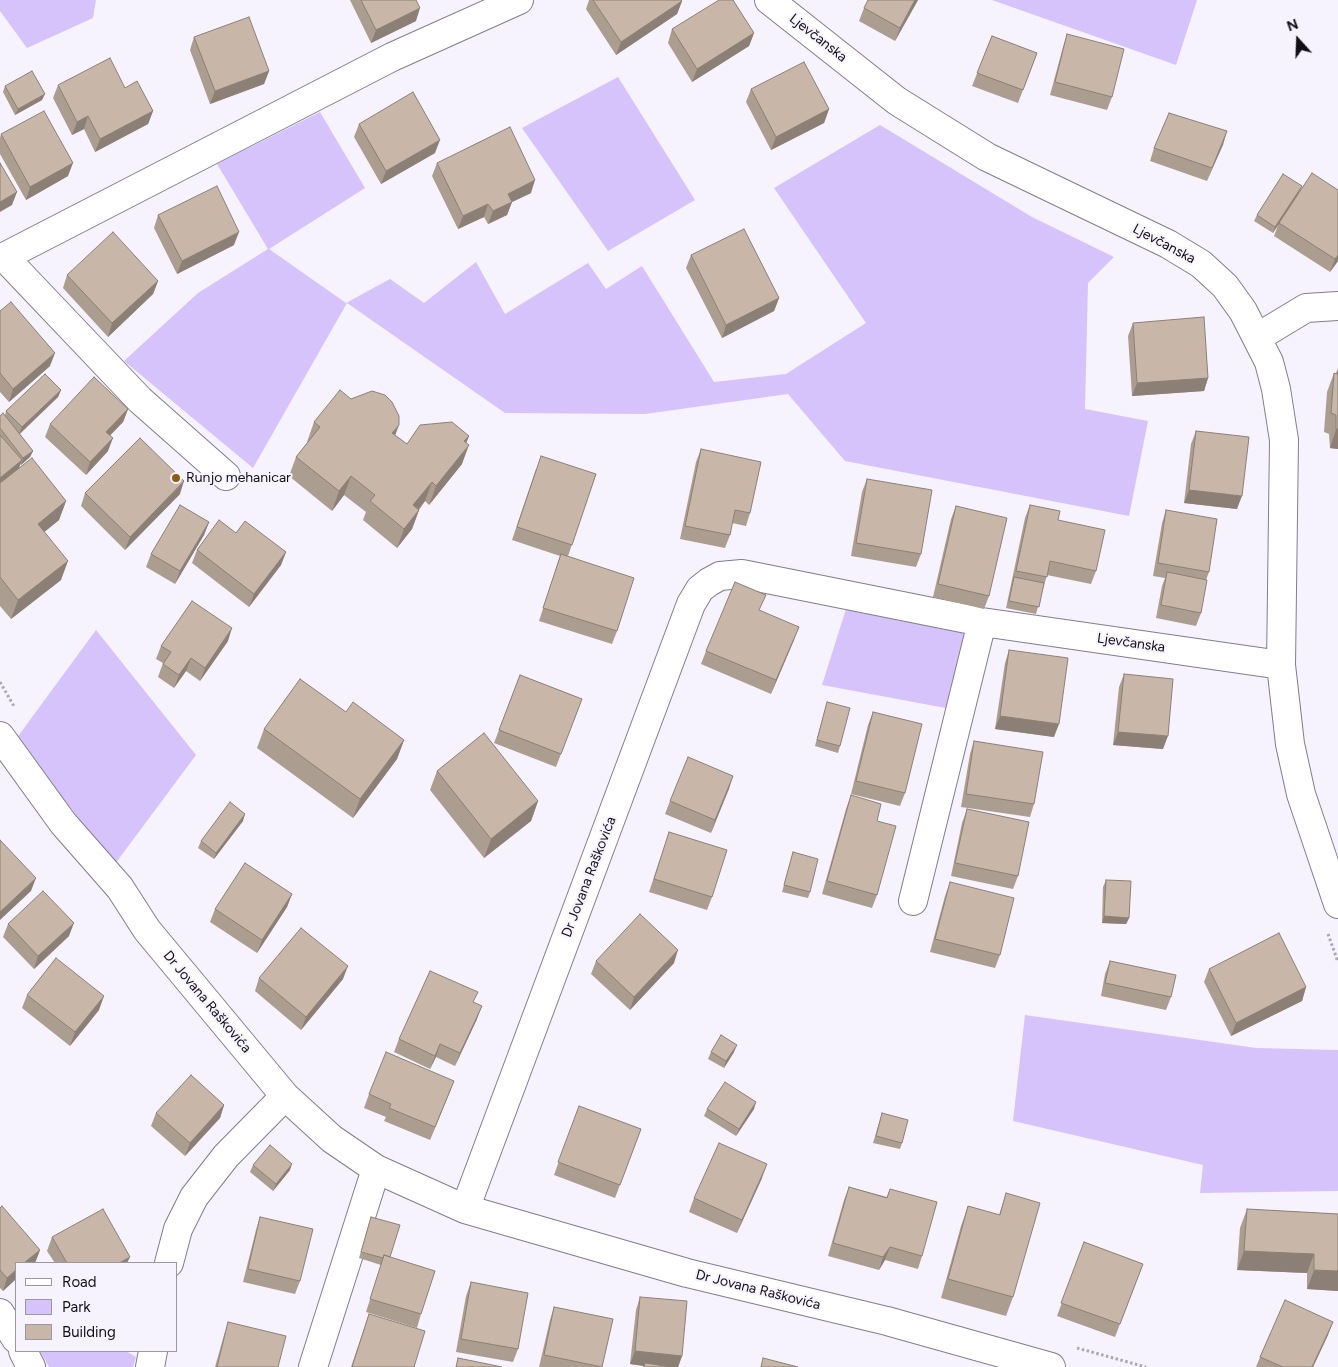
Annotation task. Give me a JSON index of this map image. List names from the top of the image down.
{
  "streets": {
    "street": ["Ljevčanska", "Dr Jovana Raškovića"]
  },
  "crossings": [
    ["Ljevčanska", "Dr Jovana Raškovića"]
  ],
  "places": ["Runjo mehanicar"],
  "legend": ["Road", "Park", "Building"],
  "north": "top"
}
